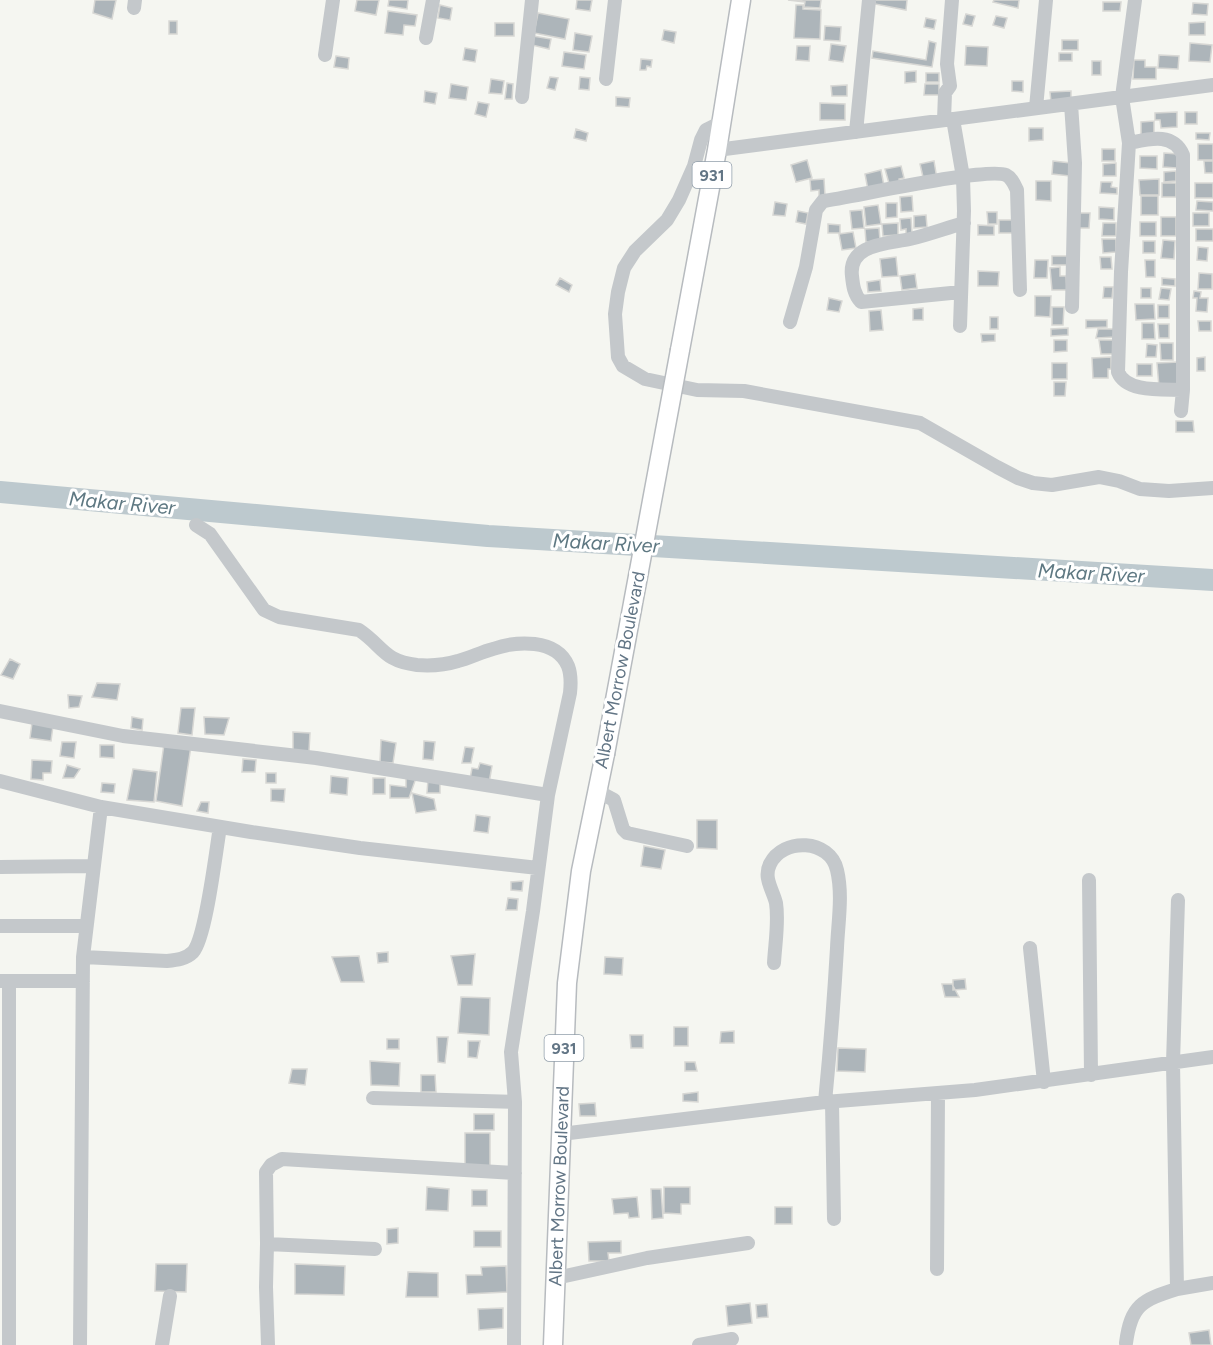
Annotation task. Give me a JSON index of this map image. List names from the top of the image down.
{
  "streets": {
    "main road": ["931", "Albert Morrow Boulevard"]
  },
  "water": ["Makar River"]
}
